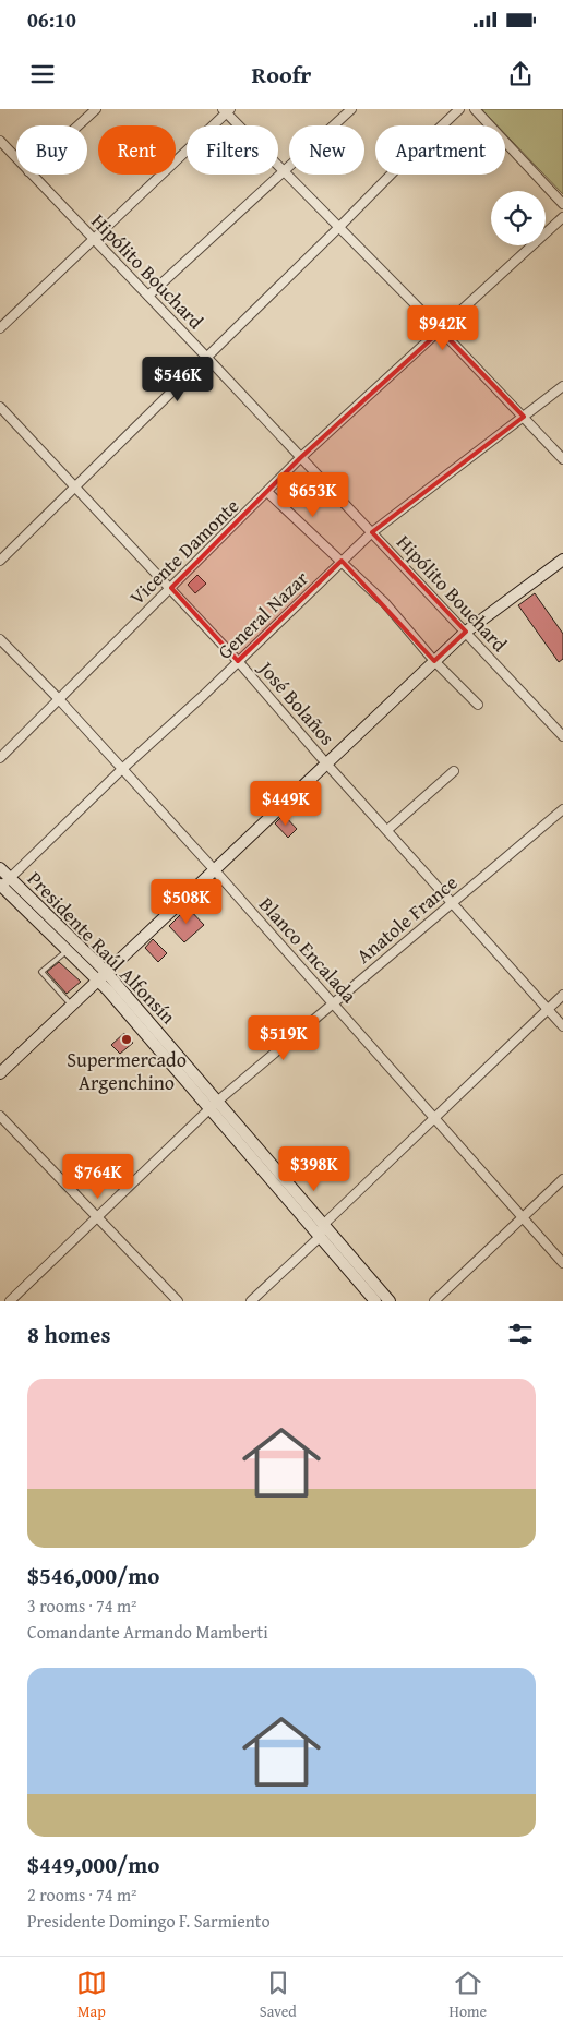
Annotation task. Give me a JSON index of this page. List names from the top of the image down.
{
  "streets": {
    "main road": ["Presidente Raúl Alfonsín"],
    "street": [
      "Hipólito Bouchard",
      "Vicente Damonte",
      "General Nazar",
      "José Bolaños",
      "Anatole France",
      "Blanco Encalada"
    ]
  },
  "crossings": [
    ["Hipólito Bouchard", "Vicente Damonte"],
    ["Hipólito Bouchard", "General Nazar"],
    ["Vicente Damonte", "José Bolaños"],
    ["Vicente Damonte", "Blanco Encalada"],
    ["General Nazar", "José Bolaños"],
    ["General Nazar", "Presidente Raúl Alfonsín"],
    ["General Nazar", "Blanco Encalada"],
    ["José Bolaños", "Anatole France"],
    ["Anatole France", "Presidente Raúl Alfonsín"],
    ["Anatole France", "Blanco Encalada"]
  ],
  "places": ["Supermercado Argenchino"],
  "page": {
    "status": "06:10",
    "header": "Roofr",
    "chip": [
      "Buy",
      "Rent",
      "Filters",
      "New",
      "Apartment"
    ],
    "price": [
      "$942K",
      "$546K",
      "$653K",
      "$449K",
      "$508K",
      "$519K",
      "$398K",
      "$764K"
    ],
    "heading": "8 homes",
    "list": [
      {
        "name": "$546,000/mo",
        "note": "3 rooms · 74 m² · Comandante Armando Mamberti"
      },
      {
        "name": "$449,000/mo",
        "note": "2 rooms · 74 m² · Presidente Domingo F. Sarmiento"
      }
    ],
    "tabs": ["Map", "Saved", "Home"]
  }
}
